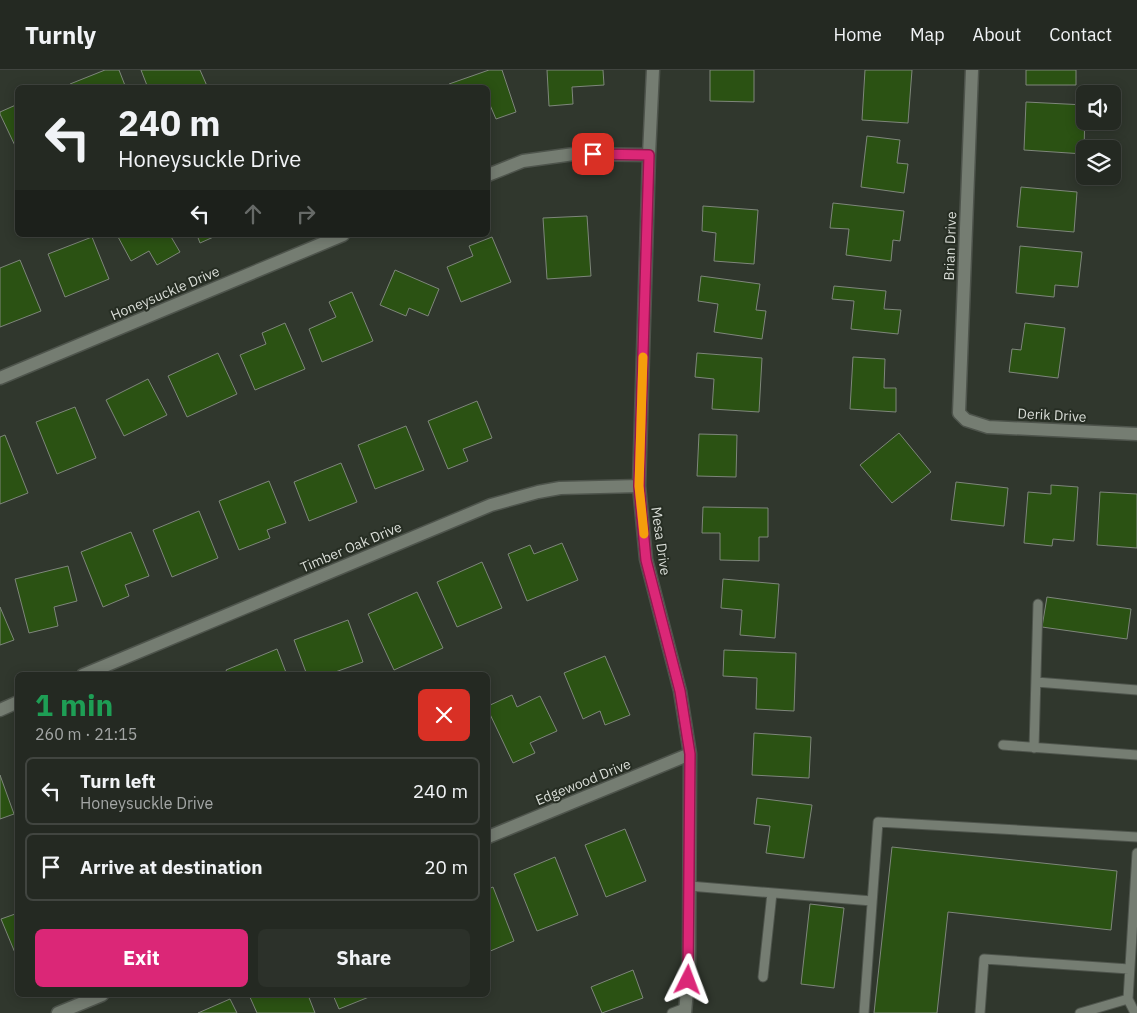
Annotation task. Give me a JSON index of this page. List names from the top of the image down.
{
  "streets": {
    "street": [
      "Brian Drive",
      "Honeysuckle Drive",
      "Derik Drive",
      "Mesa Drive",
      "Timber Oak Drive",
      "Edgewood Drive"
    ]
  },
  "crossings": [
    ["Brian Drive", "Derik Drive"],
    ["Mesa Drive", "Timber Oak Drive"],
    ["Mesa Drive", "Edgewood Drive"]
  ],
  "page": {
    "header": "Turnly",
    "nav": [
      "Home",
      "Map",
      "About",
      "Contact"
    ],
    "turn": ["240 m", "Honeysuckle Drive"],
    "heading": ["1 min", "260 m · 21:15"],
    "list": [
      {
        "name": "Turn left",
        "note": "Honeysuckle Drive",
        "value": "240 m"
      },
      {
        "name": "Arrive at destination",
        "value": "20 m"
      }
    ],
    "buttons": ["Exit", "Share"]
  }
}
